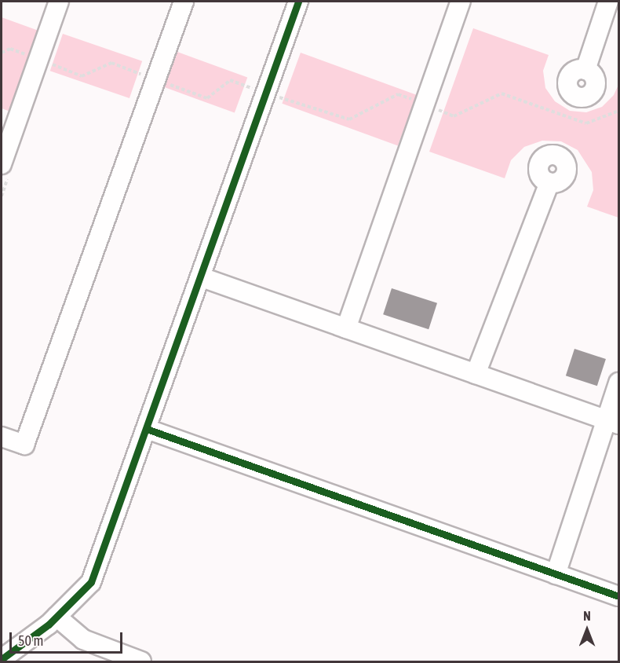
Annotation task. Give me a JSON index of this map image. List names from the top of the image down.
{
  "scale_bar": "50 m",
  "north": "top"
}
